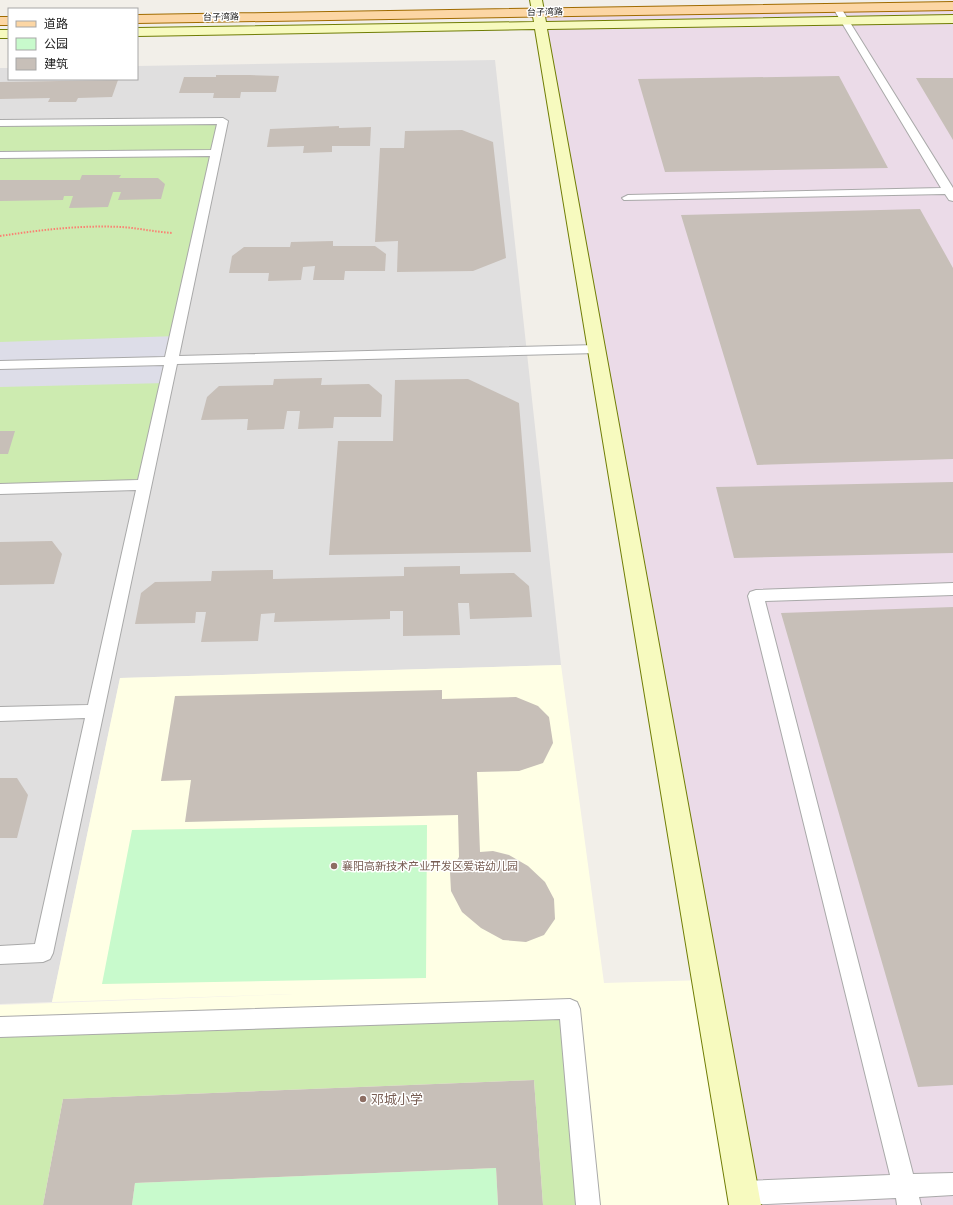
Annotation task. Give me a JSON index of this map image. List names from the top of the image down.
{
  "streets": {
    "main road": ["台子湾路"]
  },
  "places": ["襄阳高新技术产业开发区爱诺幼儿园", "邓城小学"],
  "legend": ["道路", "公园", "建筑"]
}
